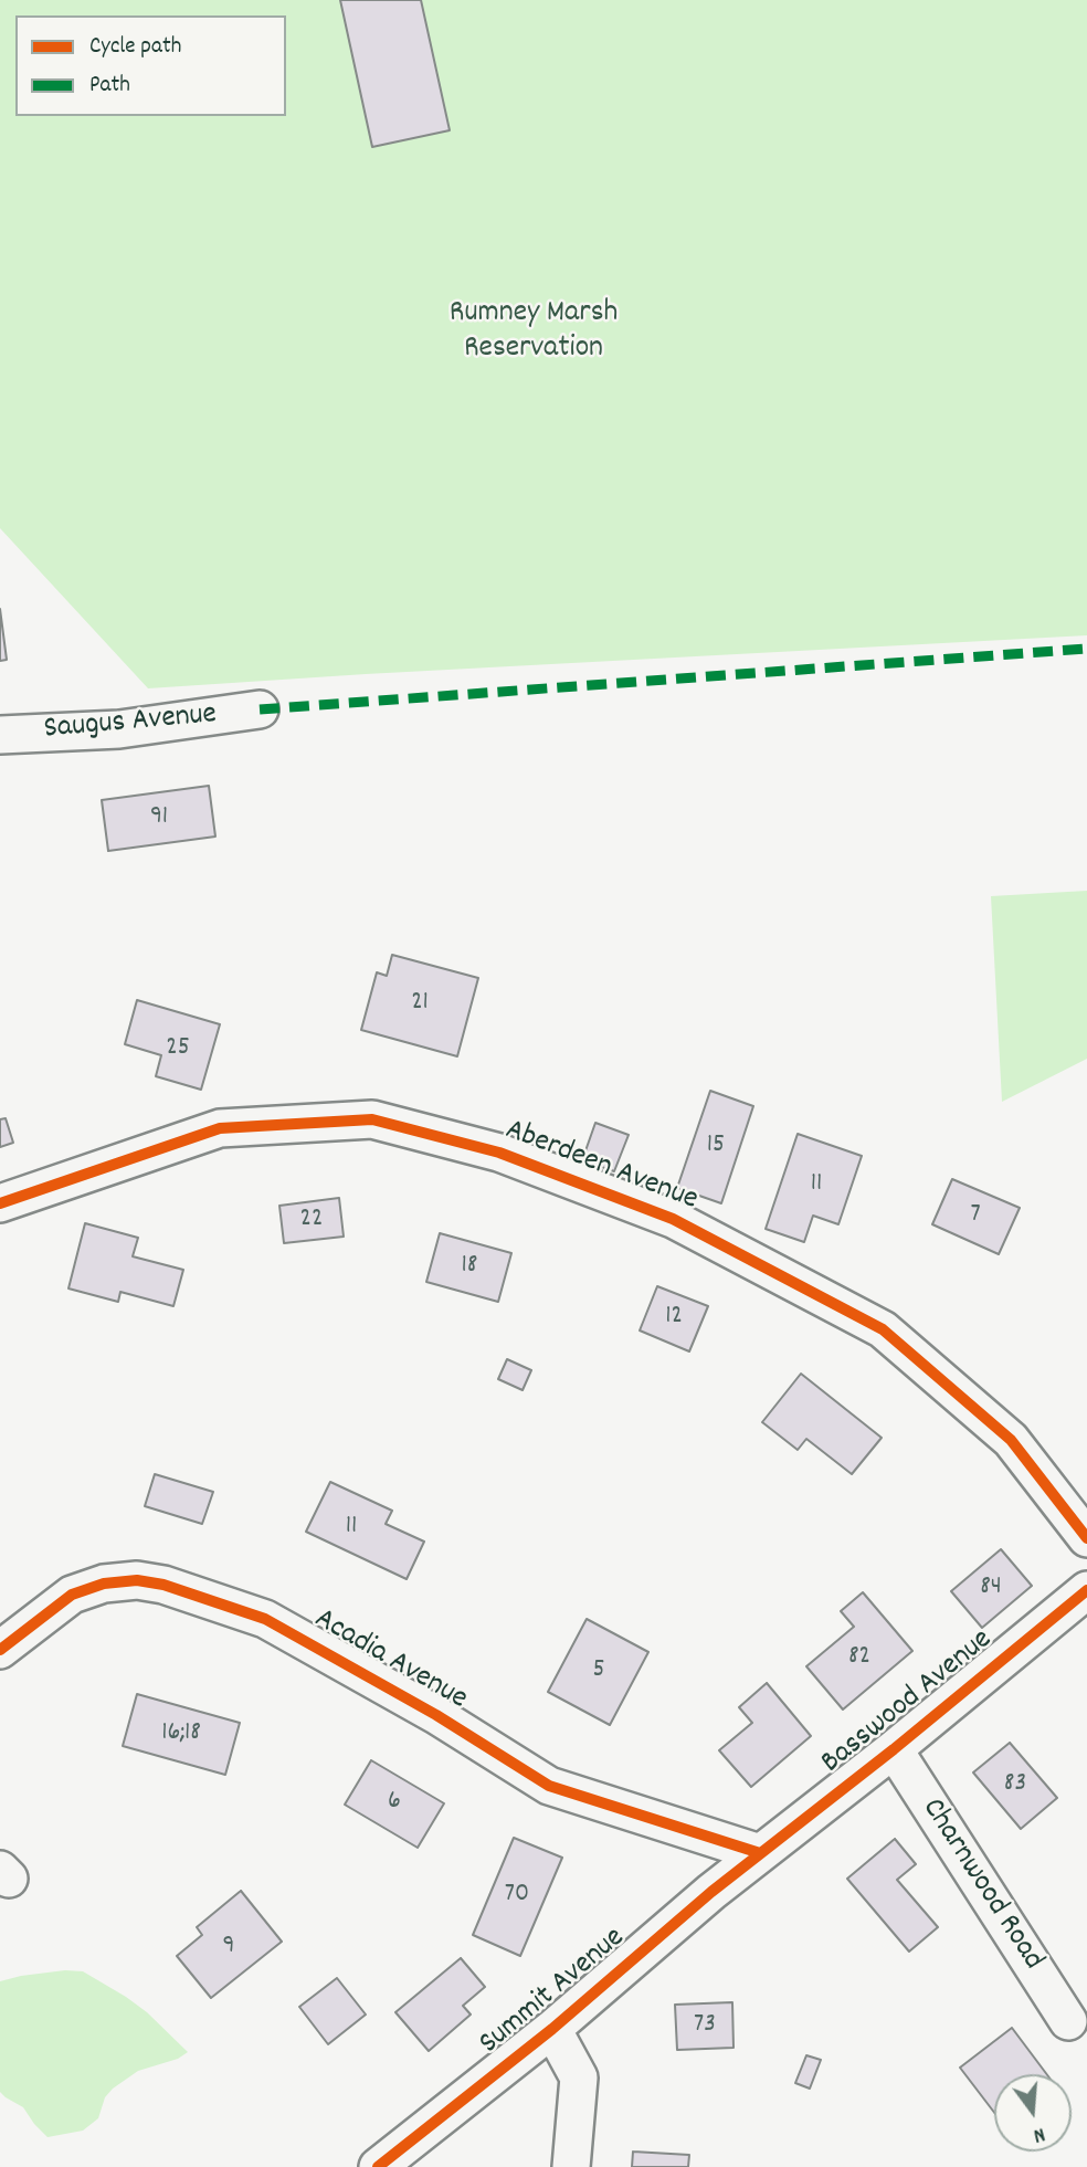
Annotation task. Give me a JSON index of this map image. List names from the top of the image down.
{
  "streets": {
    "street": [
      "Saugus Avenue",
      "Aberdeen Avenue",
      "Acadia Avenue",
      "Basswood Avenue",
      "Charnwood Road",
      "Summit Avenue"
    ]
  },
  "crossings": [
    ["Acadia Avenue", "Basswood Avenue"],
    ["Acadia Avenue", "Summit Avenue"],
    ["Basswood Avenue", "Charnwood Road"],
    ["Basswood Avenue", "Summit Avenue"]
  ],
  "parks": ["Rumney Marsh Reservation"],
  "house_numbers": [
    "91",
    "21",
    "25",
    "15",
    "11",
    "7",
    "22",
    "18",
    "12",
    "11",
    "84",
    "82",
    "5",
    "16;18",
    "83",
    "6",
    "70",
    "9",
    "73"
  ],
  "legend": ["Cycle path", "Path"],
  "north": "bottom"
}
